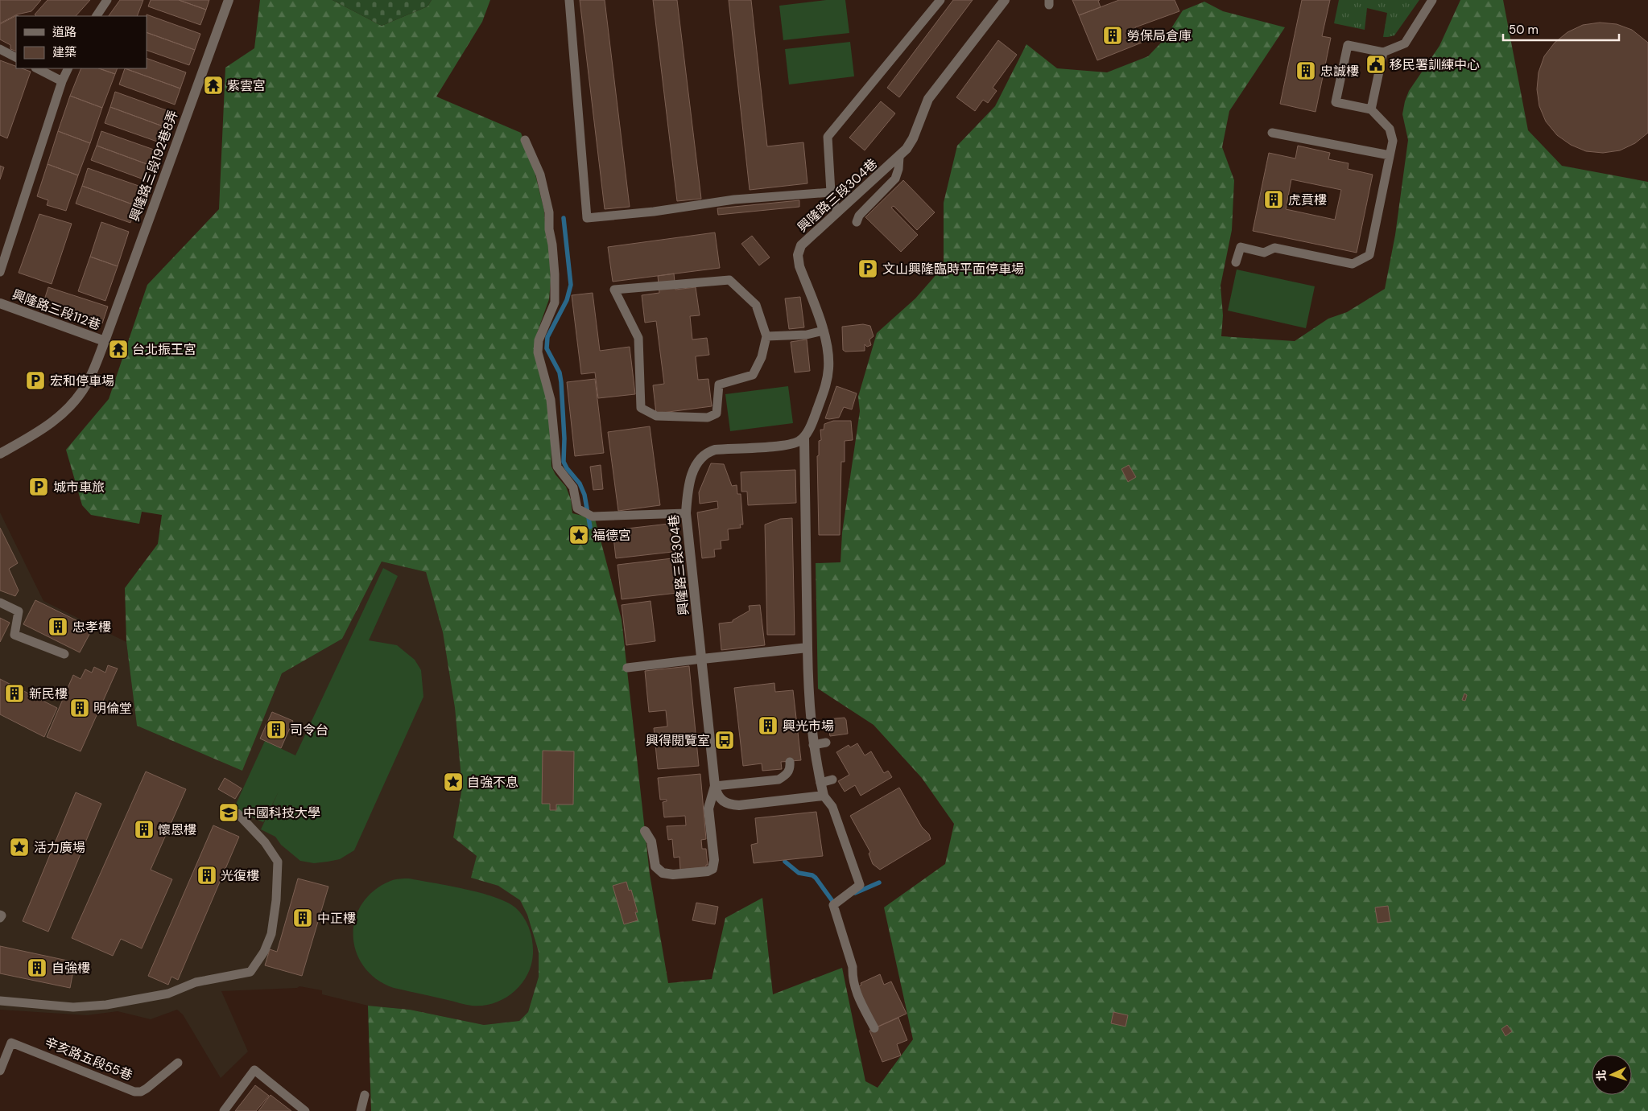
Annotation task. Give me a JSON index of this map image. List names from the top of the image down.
{
  "streets": {
    "street": ["興隆路三段192巷8弄", "興隆路三段304巷", "興隆路三段112巷"],
    "lane": ["辛亥路五段55巷"]
  },
  "crossings": [
    ["興隆路三段192巷8弄", "興隆路三段112巷"]
  ],
  "places": {
    "building": [
      "勞保局倉庫",
      "忠誠樓",
      "虎賁樓",
      "忠孝樓",
      "新民樓",
      "明倫堂",
      "興光市場",
      "司令台",
      "懷恩樓",
      "光復樓",
      "中正樓",
      "自強樓"
    ],
    "public building": ["移民署訓練中心"],
    "temple": ["紫雲宮", "台北振王宮"],
    "parking": ["文山興隆臨時平面停車場", "宏和停車場", "城市車旅"],
    "place": ["福德宮", "自強不息", "活力廣場"],
    "bus stop": ["興得閱覽室"],
    "school or university": ["中國科技大學"]
  },
  "legend": ["道路", "建築"],
  "scale_bar": "50 m",
  "north": "left"
}
